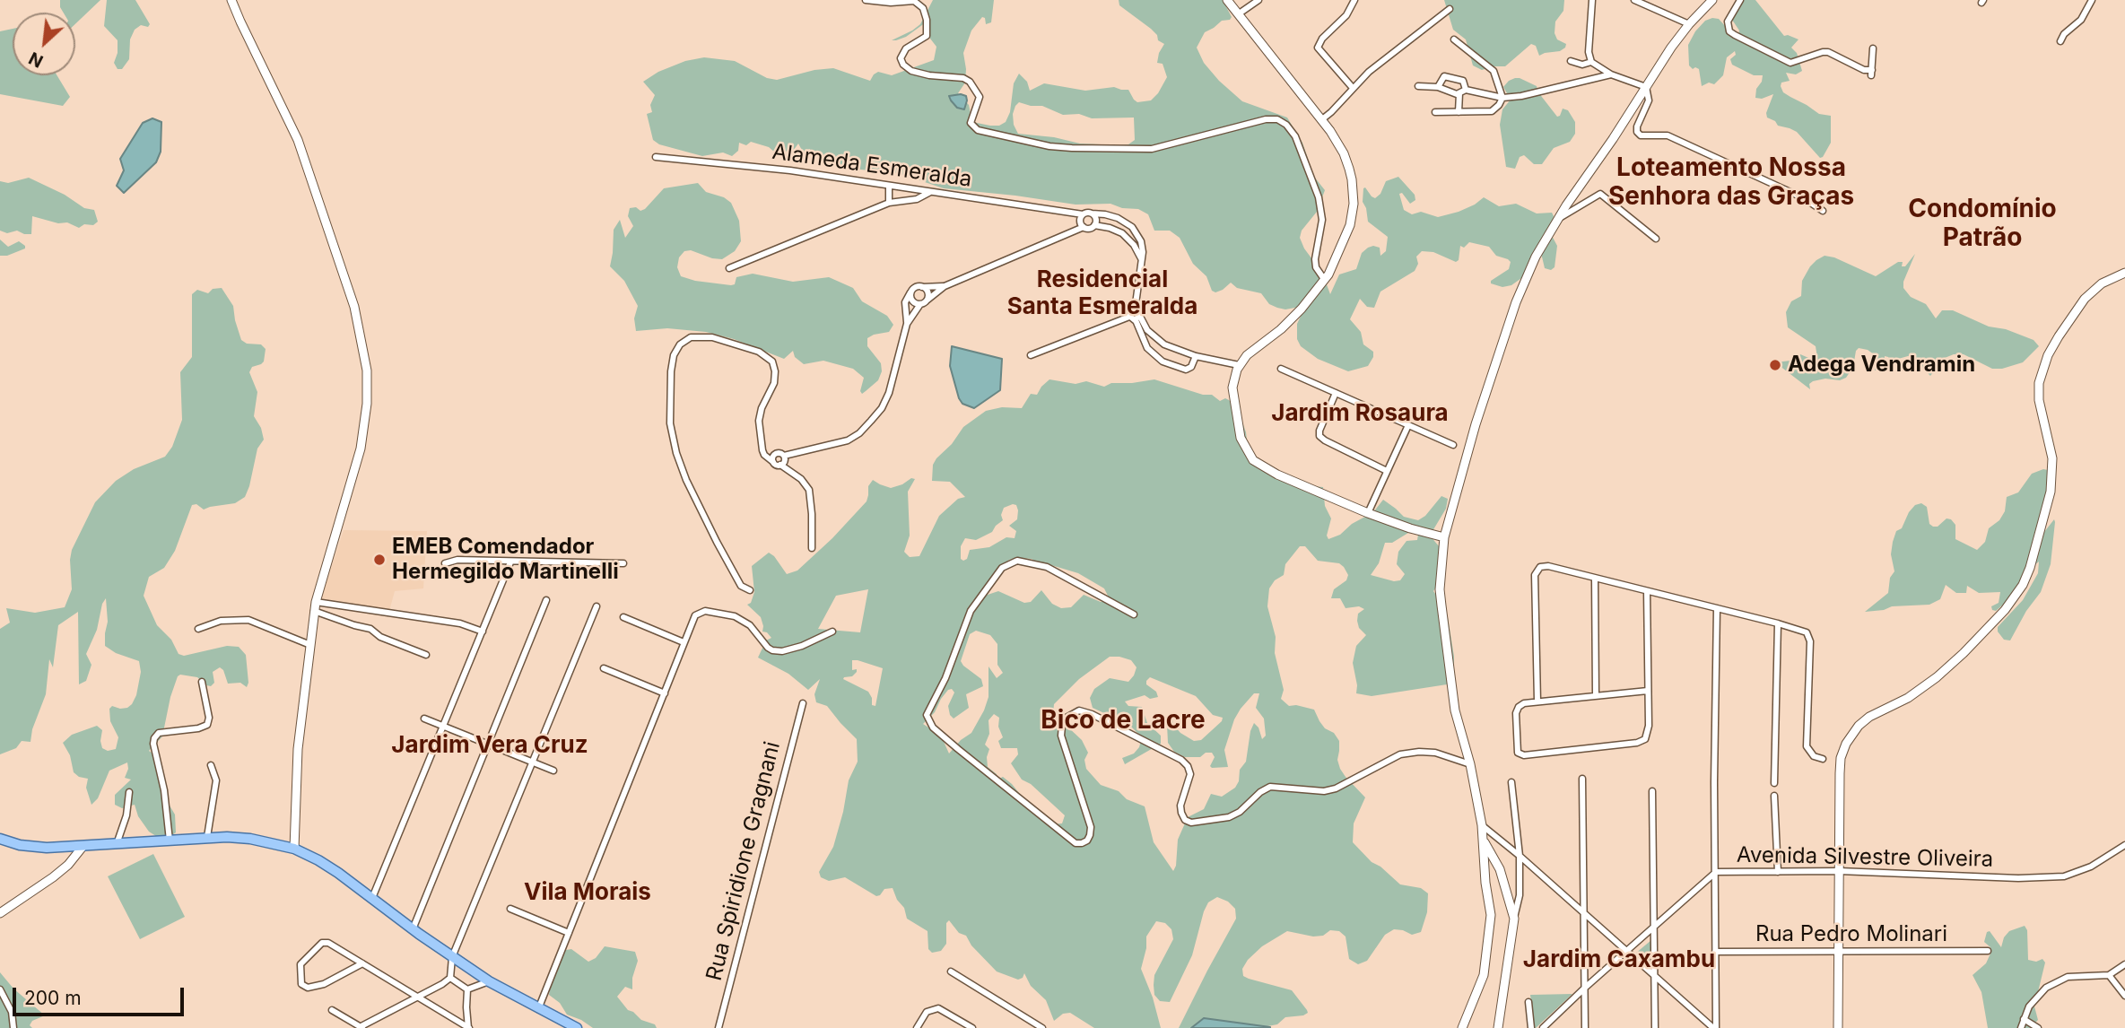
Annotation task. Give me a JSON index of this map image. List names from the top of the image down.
{
  "streets": {
    "street": [
      "Alameda Esmeralda",
      "Avenida Silvestre Oliveira",
      "Rua Spiridione Gragnani",
      "Rua Pedro Molinari"
    ]
  },
  "districts": [
    "Loteamento Nossa Senhora das Graças",
    "Condomínio Patrão",
    "Residencial Santa Esmeralda",
    "Jardim Rosaura",
    "Bico de Lacre",
    "Jardim Vera Cruz",
    "Vila Morais",
    "Jardim Caxambu"
  ],
  "places": ["Adega Vendramin", "EMEB Comendador Hermegildo Martinelli"],
  "scale_bar": "200 m",
  "north": "bottom left"
}
